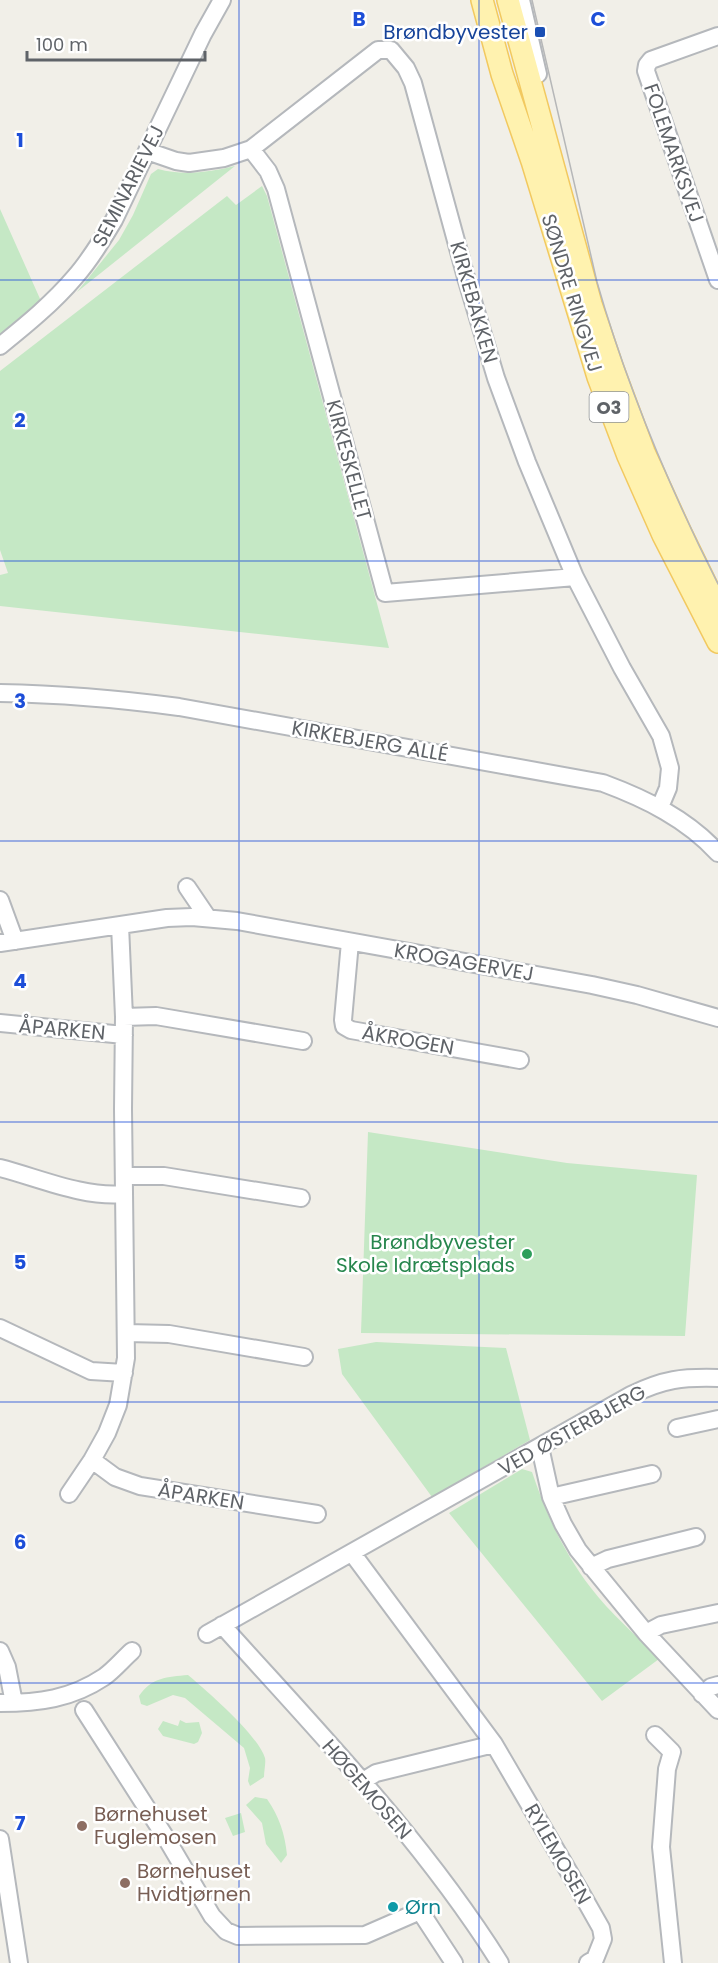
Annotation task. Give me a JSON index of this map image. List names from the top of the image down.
{
  "streets": {
    "main road": ["SØNDRE RINGVEJ", "O3"],
    "street": [
      "FOLEMARKSVEJ",
      "SEMINARIEVEJ",
      "KIRKEBAKKEN",
      "KIRKESKELLET",
      "KIRKEBJERG ALLÉ",
      "KROGAGERVEJ",
      "ÅPARKEN",
      "ÅKROGEN",
      "VED ØSTERBJERG",
      "HØGEMOSEN",
      "RYLEMOSEN"
    ]
  },
  "crossings": [
    ["SEMINARIEVEJ", "KIRKEBAKKEN"],
    ["KIRKEBAKKEN", "KIRKESKELLET"],
    ["KIRKEBAKKEN", "KIRKEBJERG ALLÉ"],
    ["KROGAGERVEJ", "ÅPARKEN"],
    ["KROGAGERVEJ", "ÅKROGEN"],
    ["VED ØSTERBJERG", "HØGEMOSEN"],
    ["VED ØSTERBJERG", "RYLEMOSEN"],
    ["HØGEMOSEN", "RYLEMOSEN"]
  ],
  "places": {
    "transit": ["Brøndbyvester"],
    "other": [
      "Brøndbyvester Skole Idrætsplads",
      "Børnehuset Fuglemosen",
      "Børnehuset Hvidtjørnen",
      "Ørn"
    ]
  },
  "scale_bar": "100 m",
  "grid": {
    "columns": ["B", "C"],
    "rows": [
      "1",
      "2",
      "3",
      "4",
      "5",
      "6",
      "7"
    ]
  }
}
